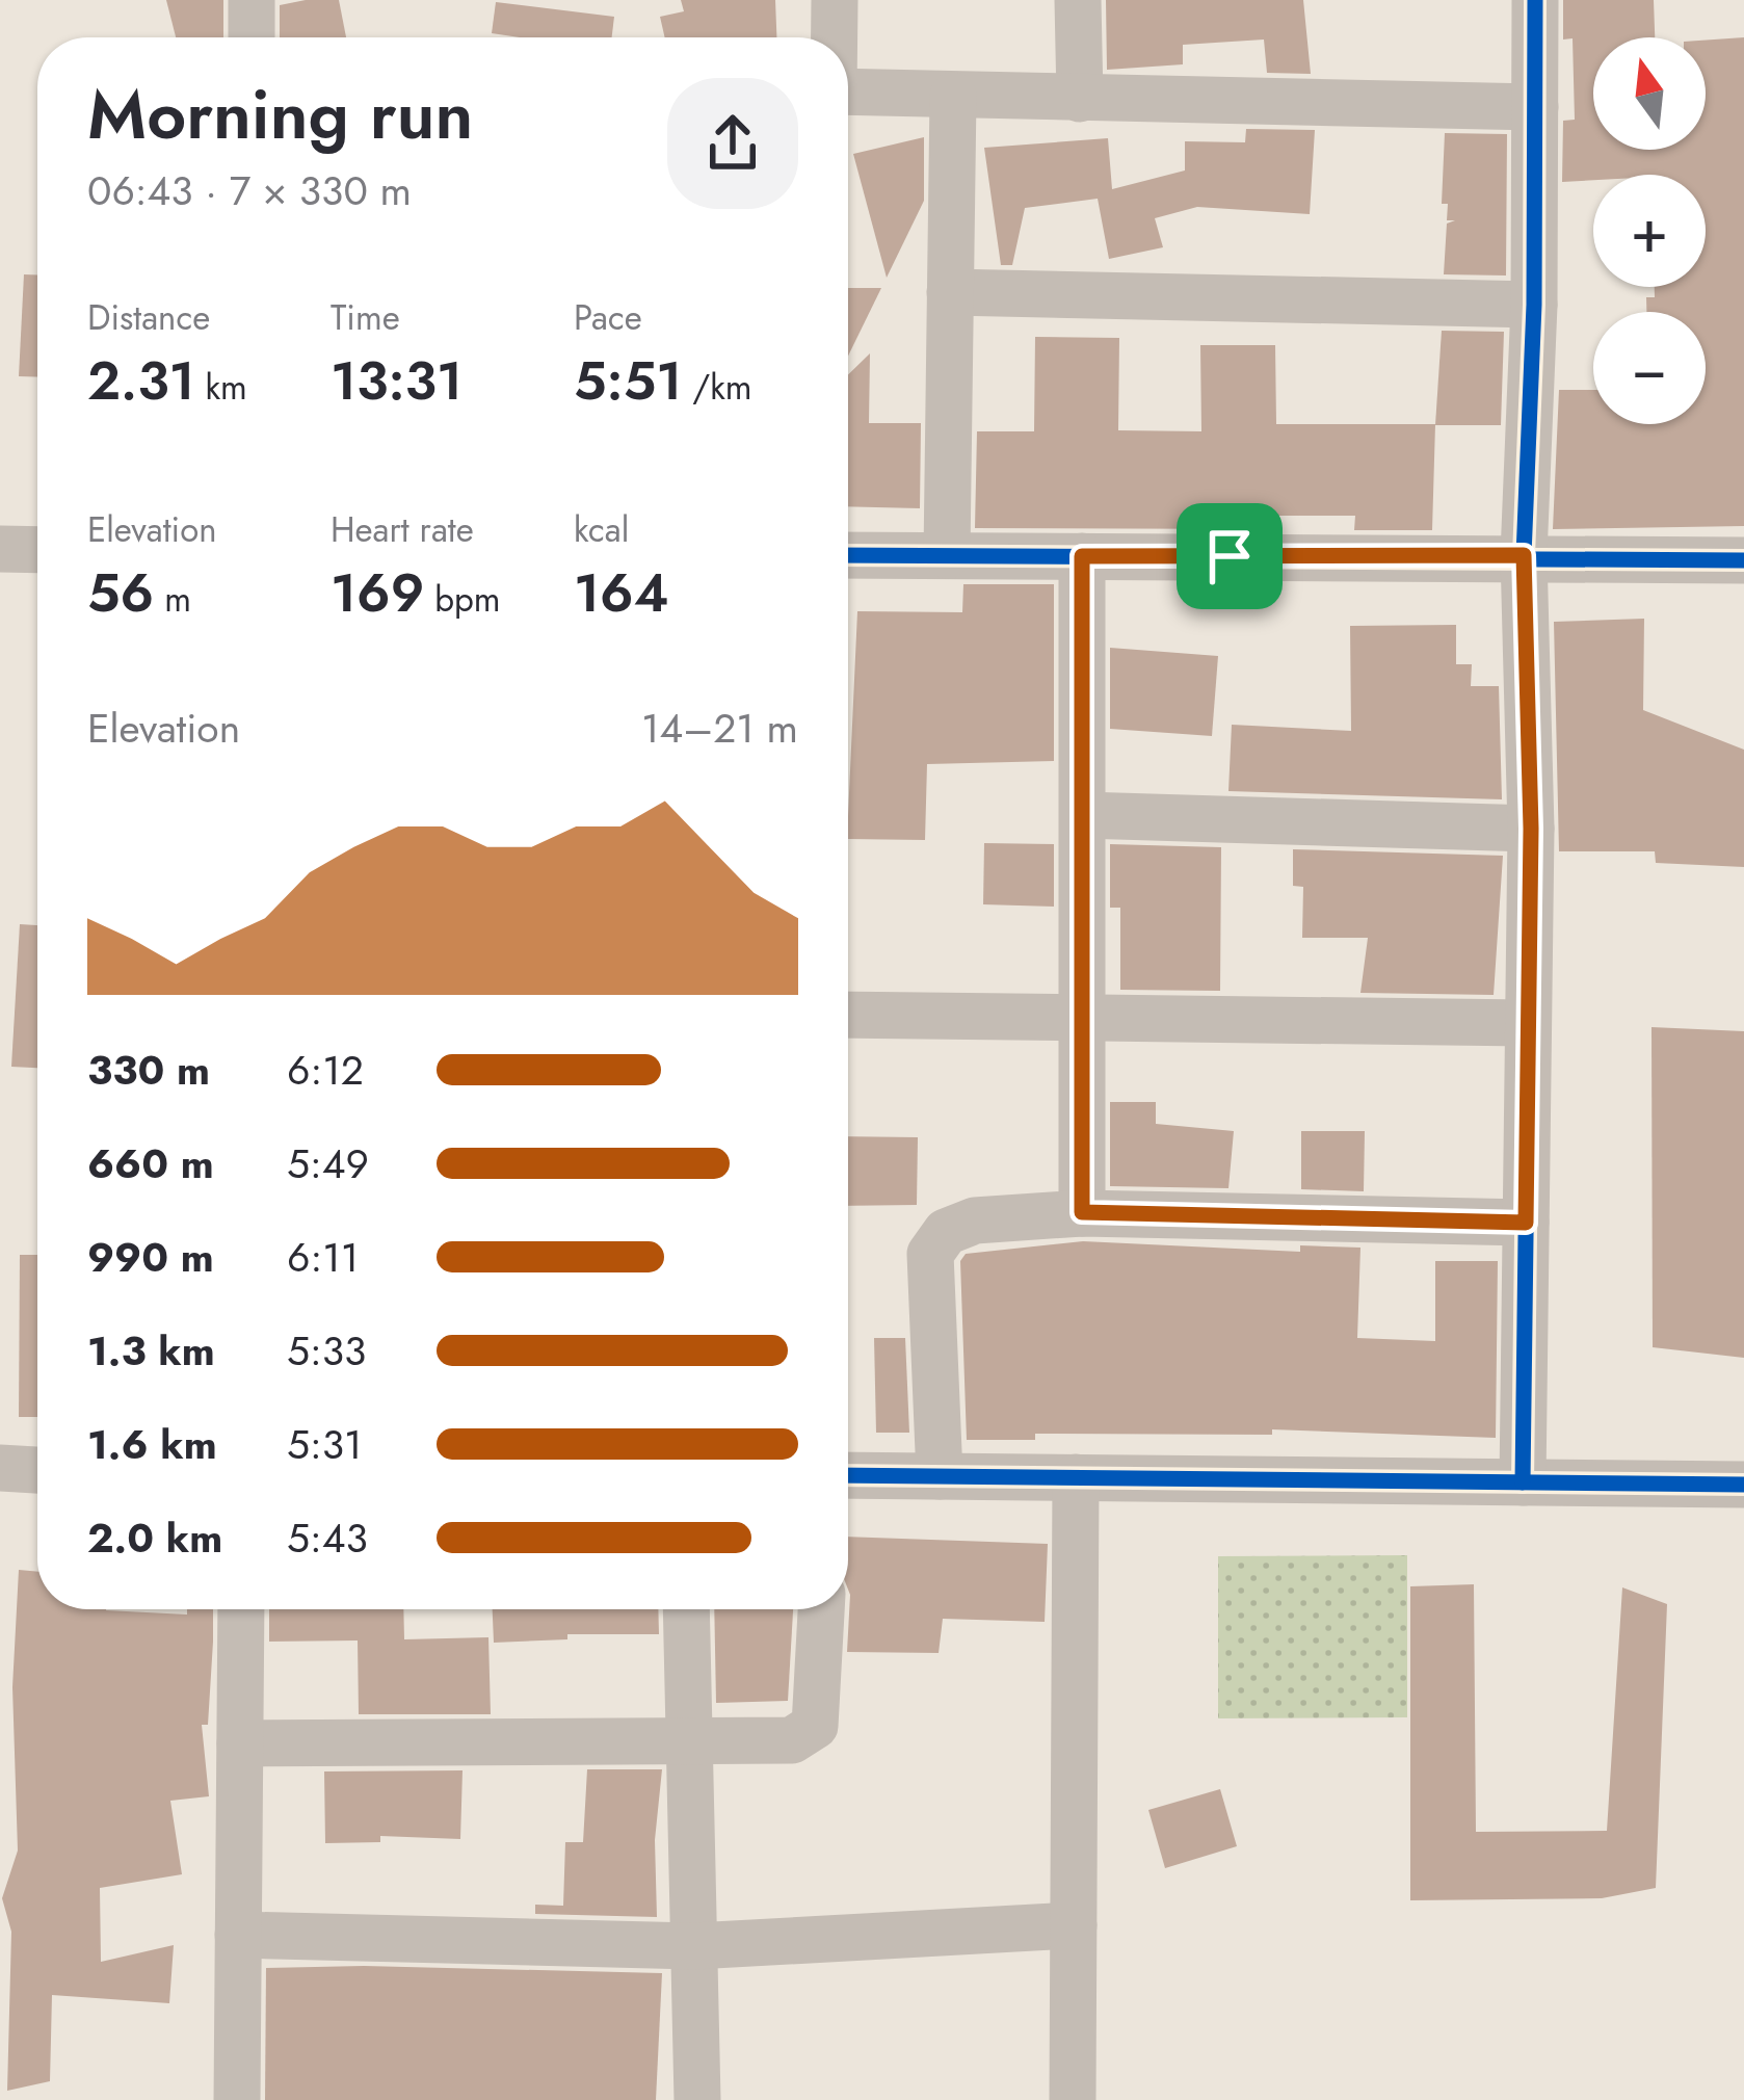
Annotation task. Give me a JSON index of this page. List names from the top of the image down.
{
  "north": "top",
  "page": {
    "map_buttons": ["+", "−"],
    "heading": ["Morning run", "06:43 · 7 × 330 m"],
    "stats": [
      ["Distance", "2.31 km"],
      ["Time", "13:31"],
      ["Pace", "5:51 /km"],
      ["Elevation", "56 m"],
      ["Heart rate", "169 bpm"],
      ["kcal", "164"]
    ],
    "chart": ["Elevation", "14–21 m"],
    "list": [
      {
        "name": "330 m",
        "note": "6:12"
      },
      {
        "name": "660 m",
        "note": "5:49"
      },
      {
        "name": "990 m",
        "note": "6:11"
      },
      {
        "name": "1.3 km",
        "note": "5:33"
      },
      {
        "name": "1.6 km",
        "note": "5:31"
      },
      {
        "name": "2.0 km",
        "note": "5:43"
      }
    ]
  }
}
